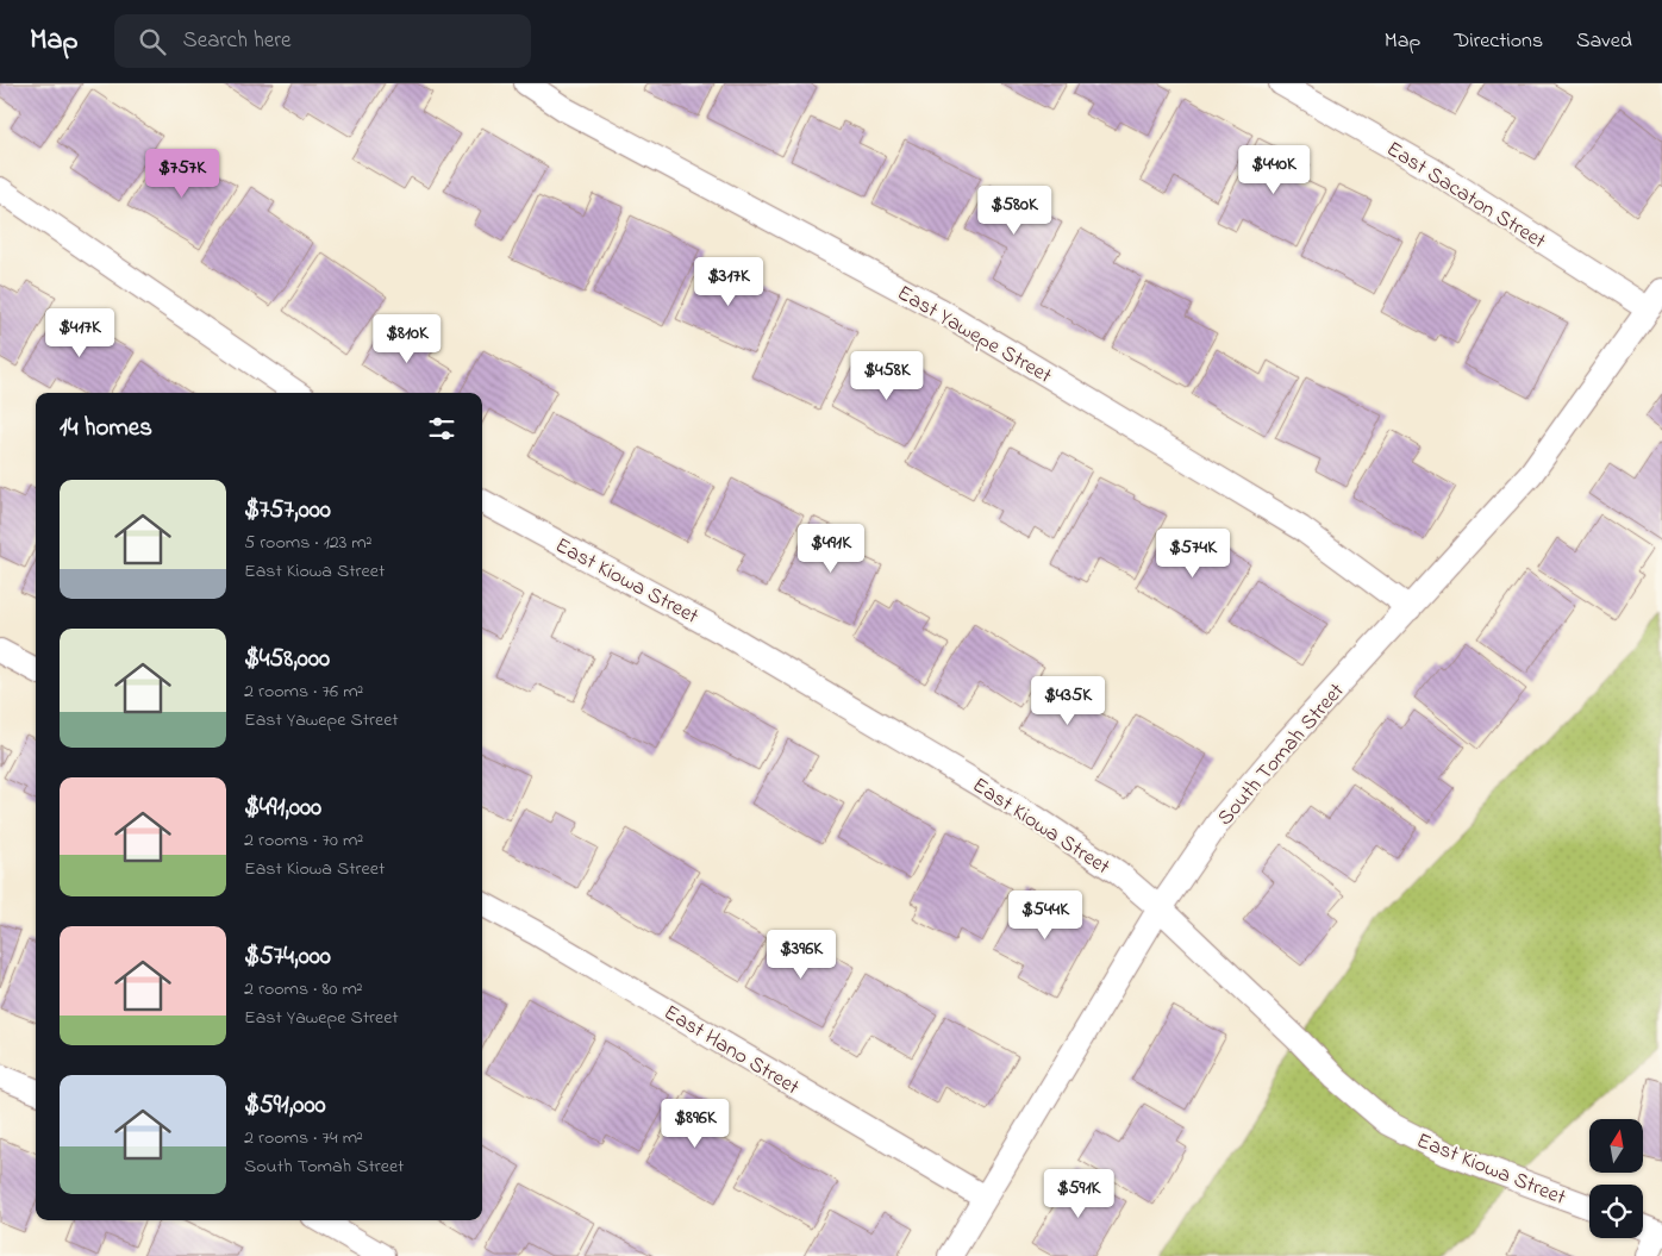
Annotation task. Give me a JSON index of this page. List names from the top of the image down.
{
  "streets": {
    "street": [
      "East Sacaton Street",
      "East Yawepe Street",
      "East Kiowa Street",
      "South Tomah Street",
      "East Hano Street"
    ]
  },
  "crossings": [
    ["East Sacaton Street", "South Tomah Street"],
    ["East Yawepe Street", "South Tomah Street"],
    ["East Kiowa Street", "South Tomah Street"],
    ["South Tomah Street", "East Hano Street"]
  ],
  "north": "top",
  "page": {
    "header": "Map",
    "search": "Search here",
    "nav": ["Map", "Directions", "Saved"],
    "price": [
      "$440K",
      "$757K",
      "$580K",
      "$317K",
      "$417K",
      "$810K",
      "$458K",
      "$491K",
      "$574K",
      "$435K",
      "$544K",
      "$396K",
      "$896K",
      "$591K"
    ],
    "heading": "14 homes",
    "list": [
      {
        "name": "$757,000",
        "note": "5 rooms · 123 m² · East Kiowa Street"
      },
      {
        "name": "$458,000",
        "note": "2 rooms · 76 m² · East Yawepe Street"
      },
      {
        "name": "$491,000",
        "note": "2 rooms · 70 m² · East Kiowa Street"
      },
      {
        "name": "$574,000",
        "note": "2 rooms · 80 m² · East Yawepe Street"
      },
      {
        "name": "$591,000",
        "note": "2 rooms · 74 m² · South Tomah Street"
      }
    ]
  }
}
